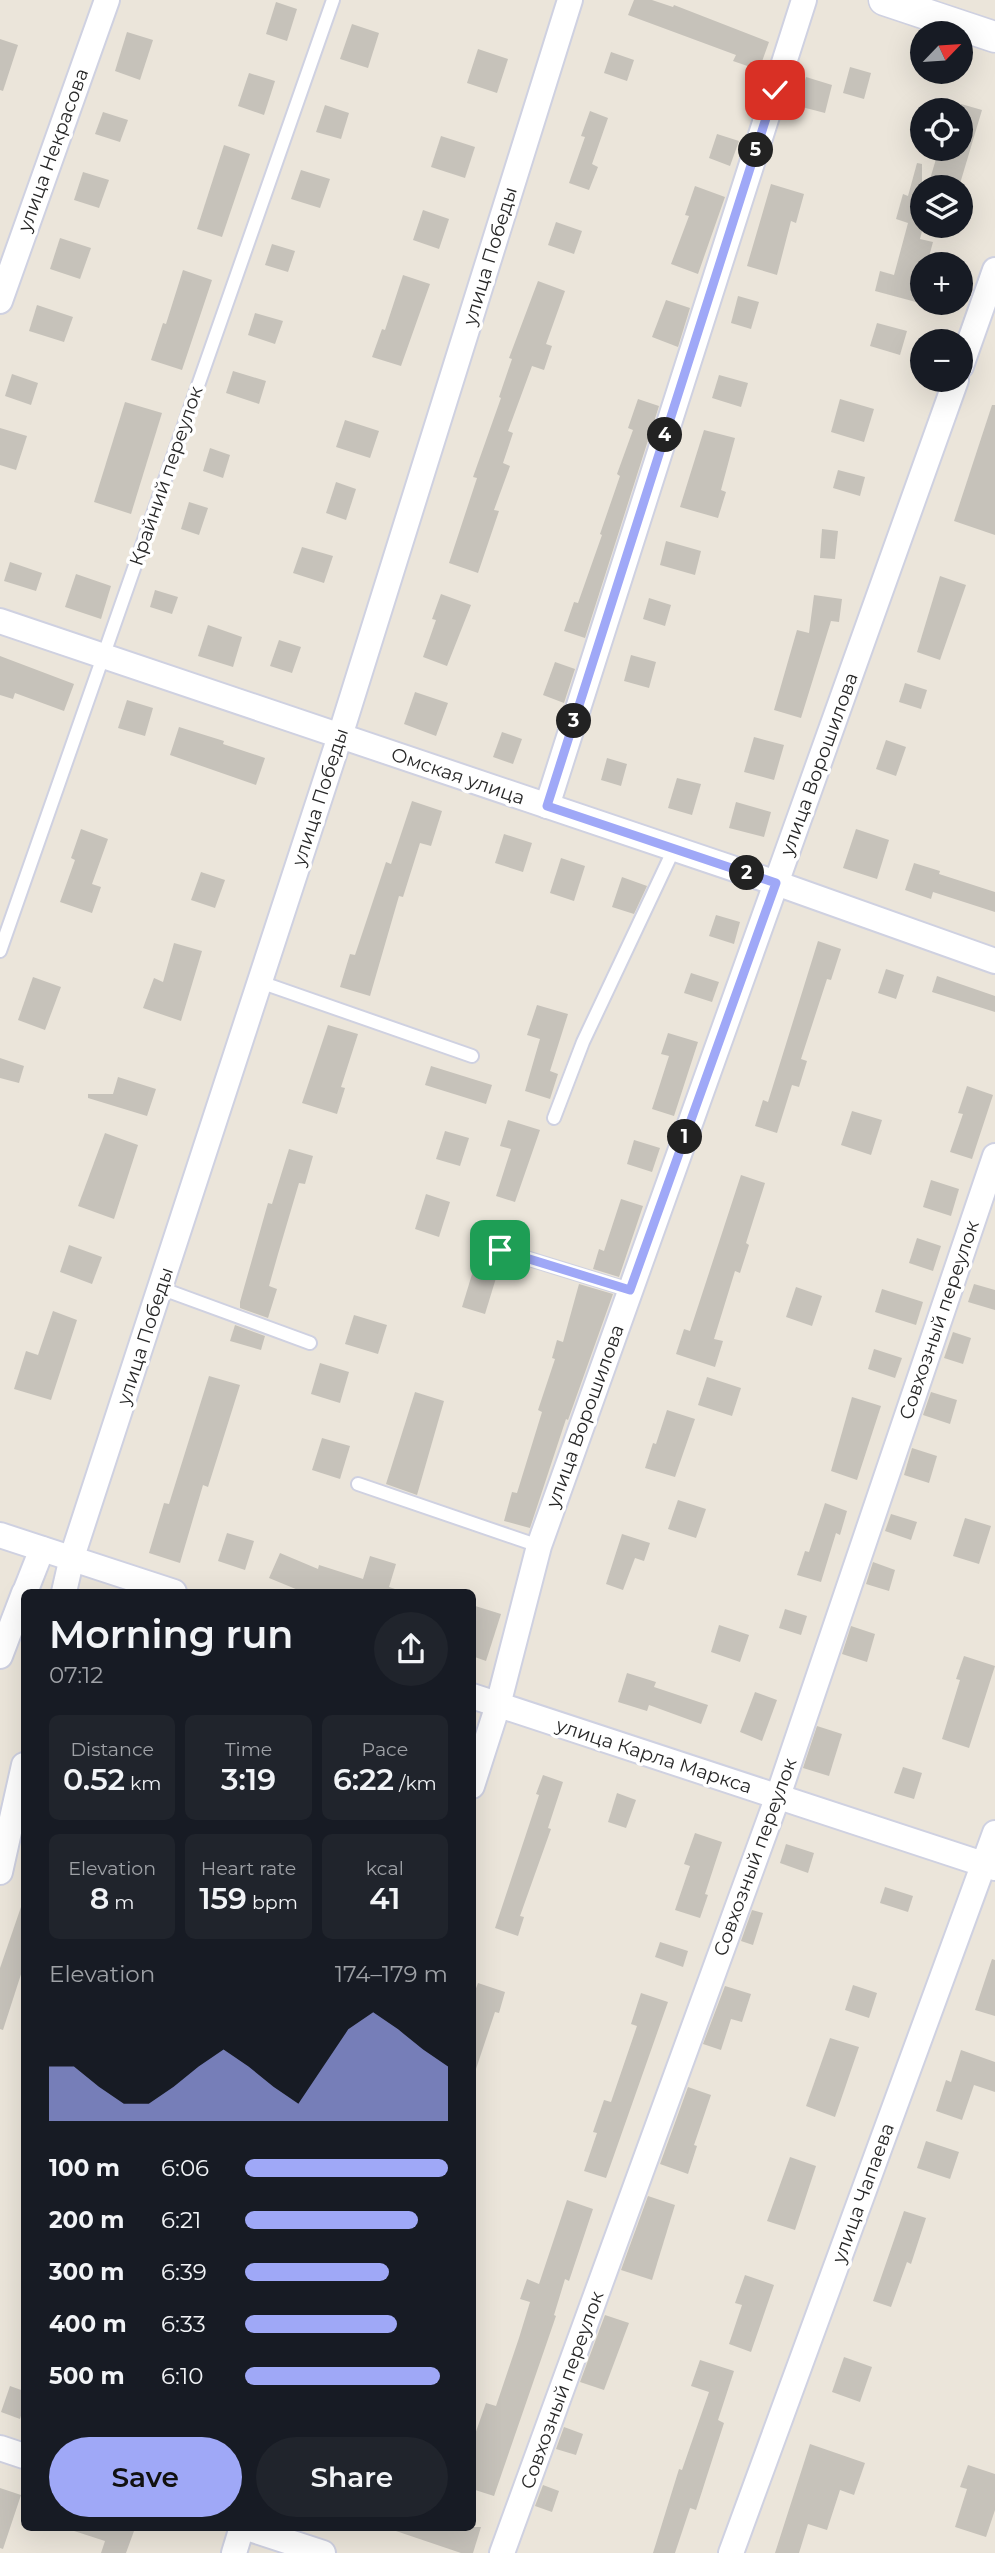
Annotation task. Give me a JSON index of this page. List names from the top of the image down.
{
  "streets": {
    "street": [
      "улица Некрасова",
      "улица Победы",
      "улица Ворошилова",
      "Омская улица",
      "Совхозный переулок",
      "улица Карла Маркса",
      "улица Чапаева"
    ],
    "lane": ["Крайний переулок"]
  },
  "crossings": [
    ["улица Победы", "Омская улица"],
    ["Крайний переулок", "Омская улица"],
    ["улица Ворошилова", "Омская улица"],
    ["улица Ворошилова", "улица Карла Маркса"],
    ["Совхозный переулок", "улица Карла Маркса"],
    ["улица Карла Маркса", "улица Чапаева"]
  ],
  "north": "top right",
  "page": {
    "map_buttons": ["+", "−"],
    "pins": [
      "5",
      "4",
      "3",
      "2",
      "1"
    ],
    "heading": ["Morning run", "07:12"],
    "stats": [
      ["Distance", "0.52 km"],
      ["Time", "3:19"],
      ["Pace", "6:22 /km"],
      ["Elevation", "8 m"],
      ["Heart rate", "159 bpm"],
      ["kcal", "41"]
    ],
    "chart": ["Elevation", "174–179 m"],
    "list": [
      {
        "name": "100 m",
        "note": "6:06"
      },
      {
        "name": "200 m",
        "note": "6:21"
      },
      {
        "name": "300 m",
        "note": "6:39"
      },
      {
        "name": "400 m",
        "note": "6:33"
      },
      {
        "name": "500 m",
        "note": "6:10"
      }
    ],
    "buttons": ["Save", "Share"]
  }
}
